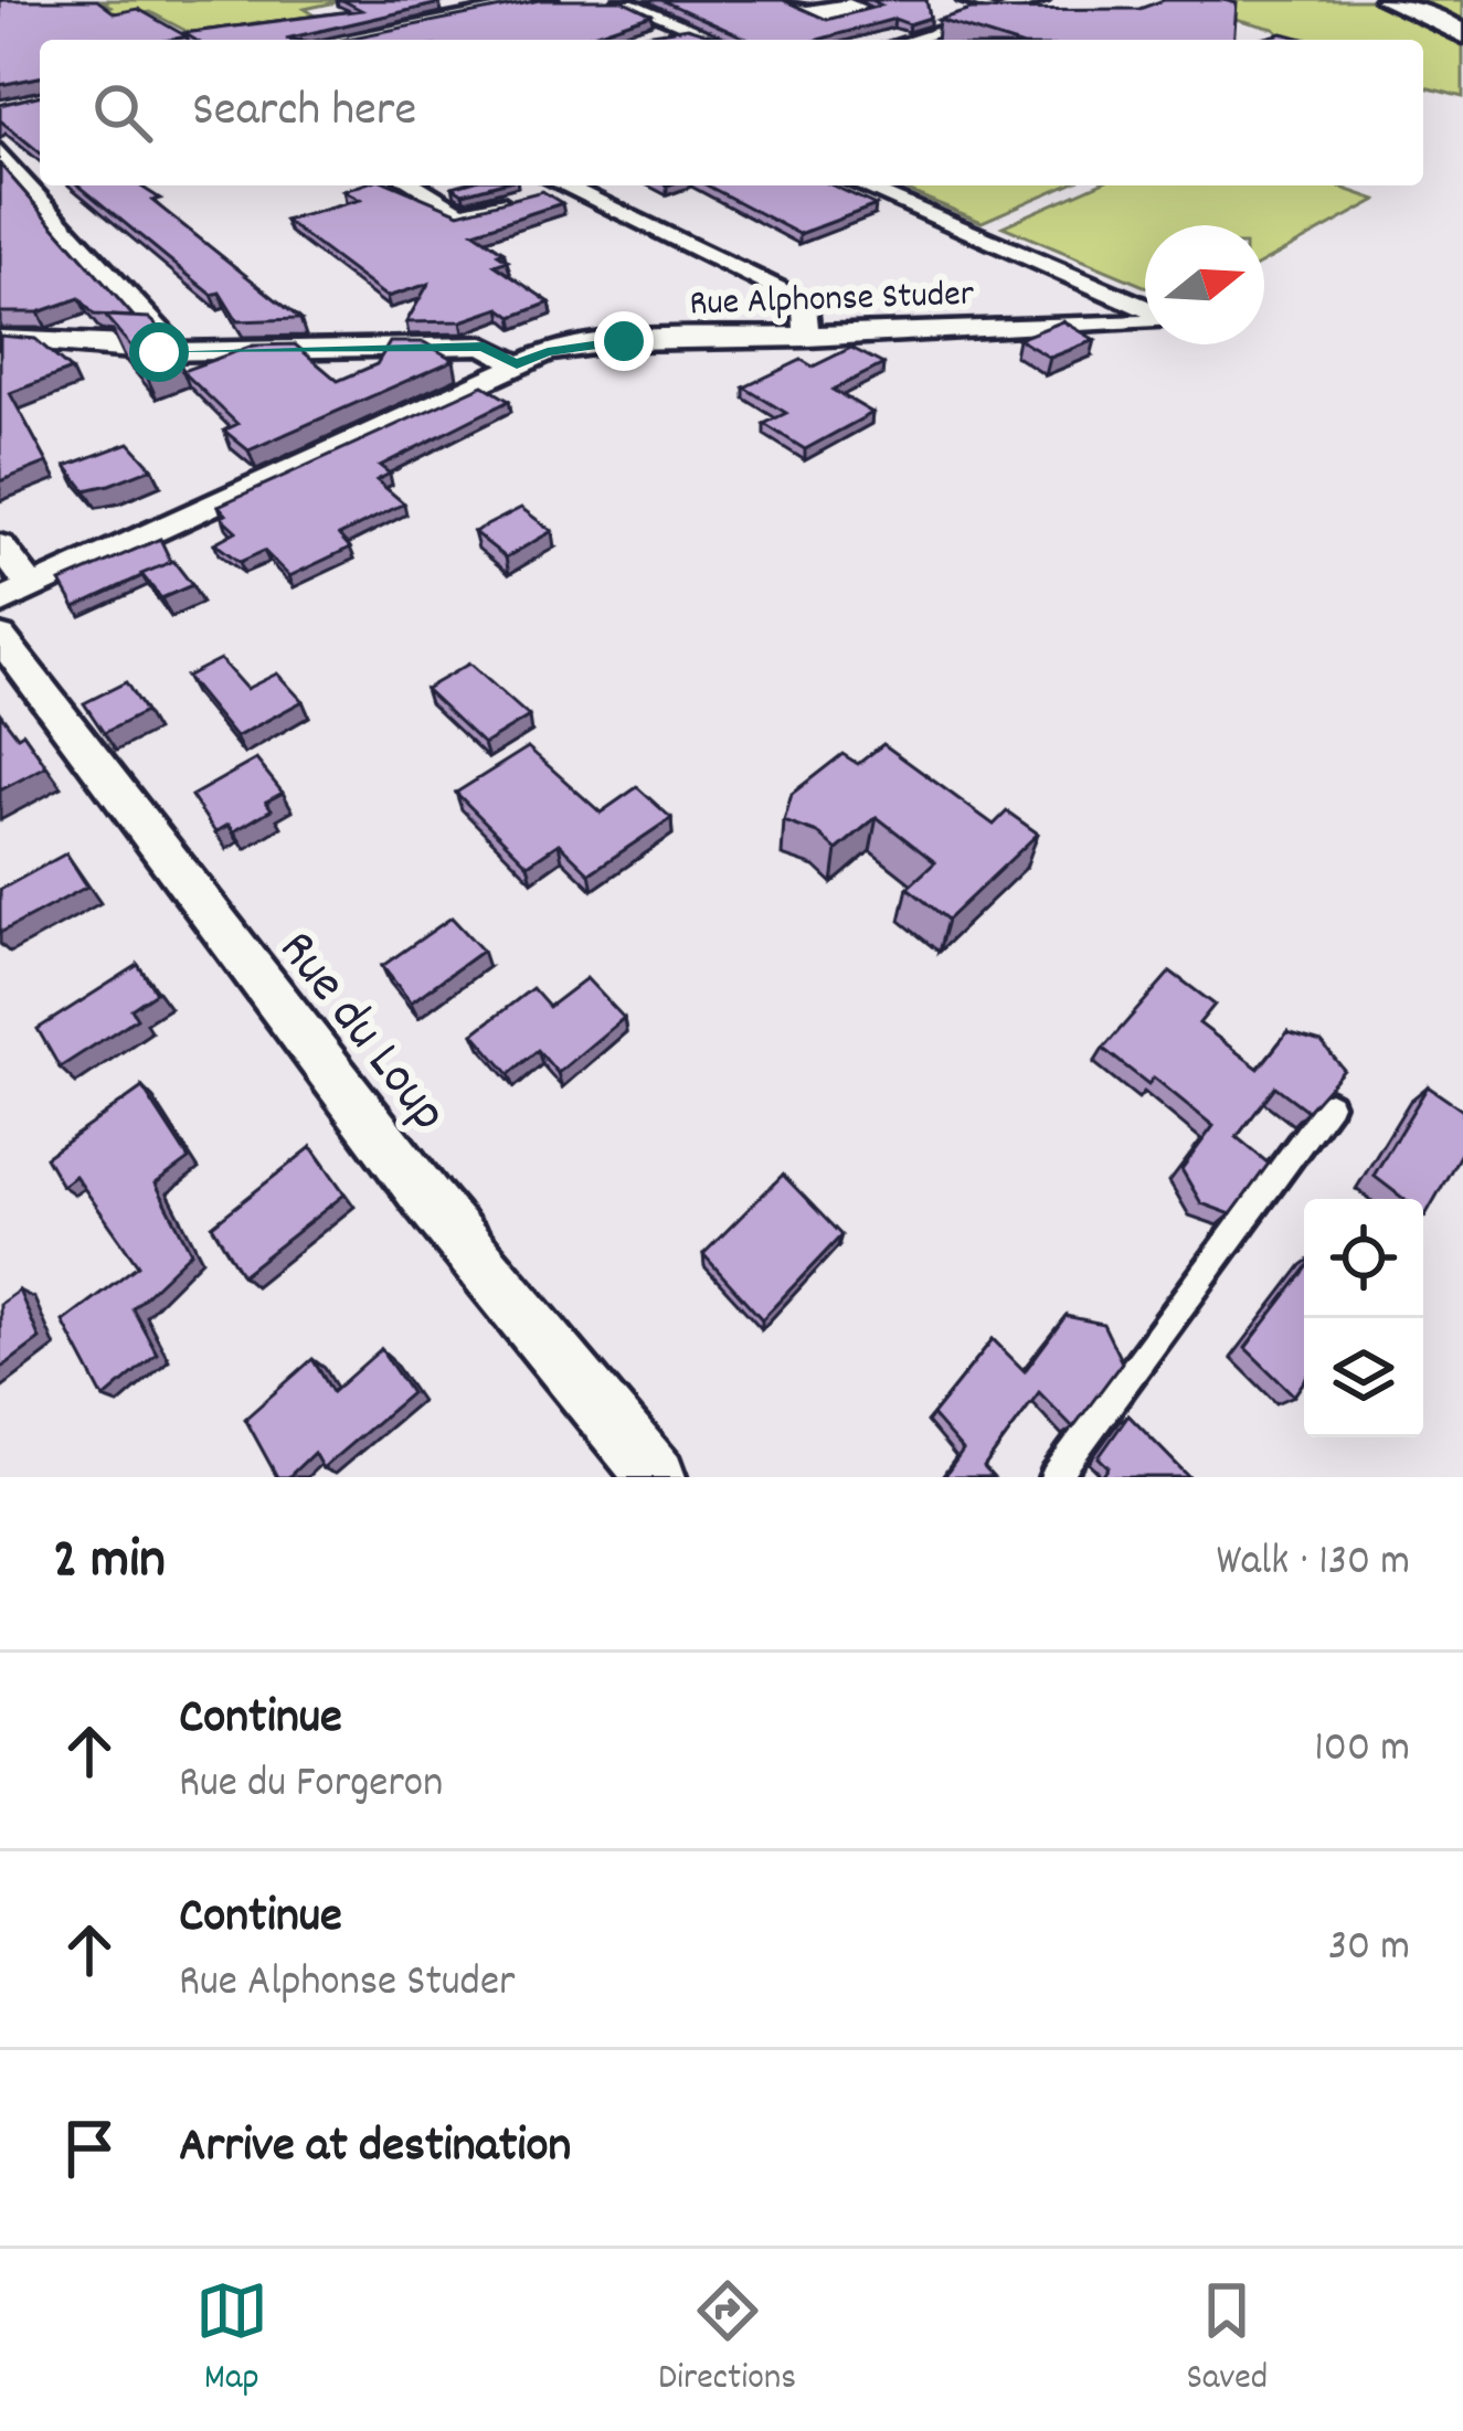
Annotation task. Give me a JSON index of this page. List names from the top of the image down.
{
  "streets": {
    "street": ["Rue Alphonse Studer", "Rue du Loup"]
  },
  "north": "right",
  "page": {
    "search": "Search here",
    "heading": ["2 min", "Walk · 130 m"],
    "list": [
      ["Continue", "Rue du Forgeron", "100 m"],
      ["Continue", "Rue Alphonse Studer", "30 m"],
      "Arrive at destination"
    ],
    "nav": ["Map", "Directions", "Saved"]
  }
}
